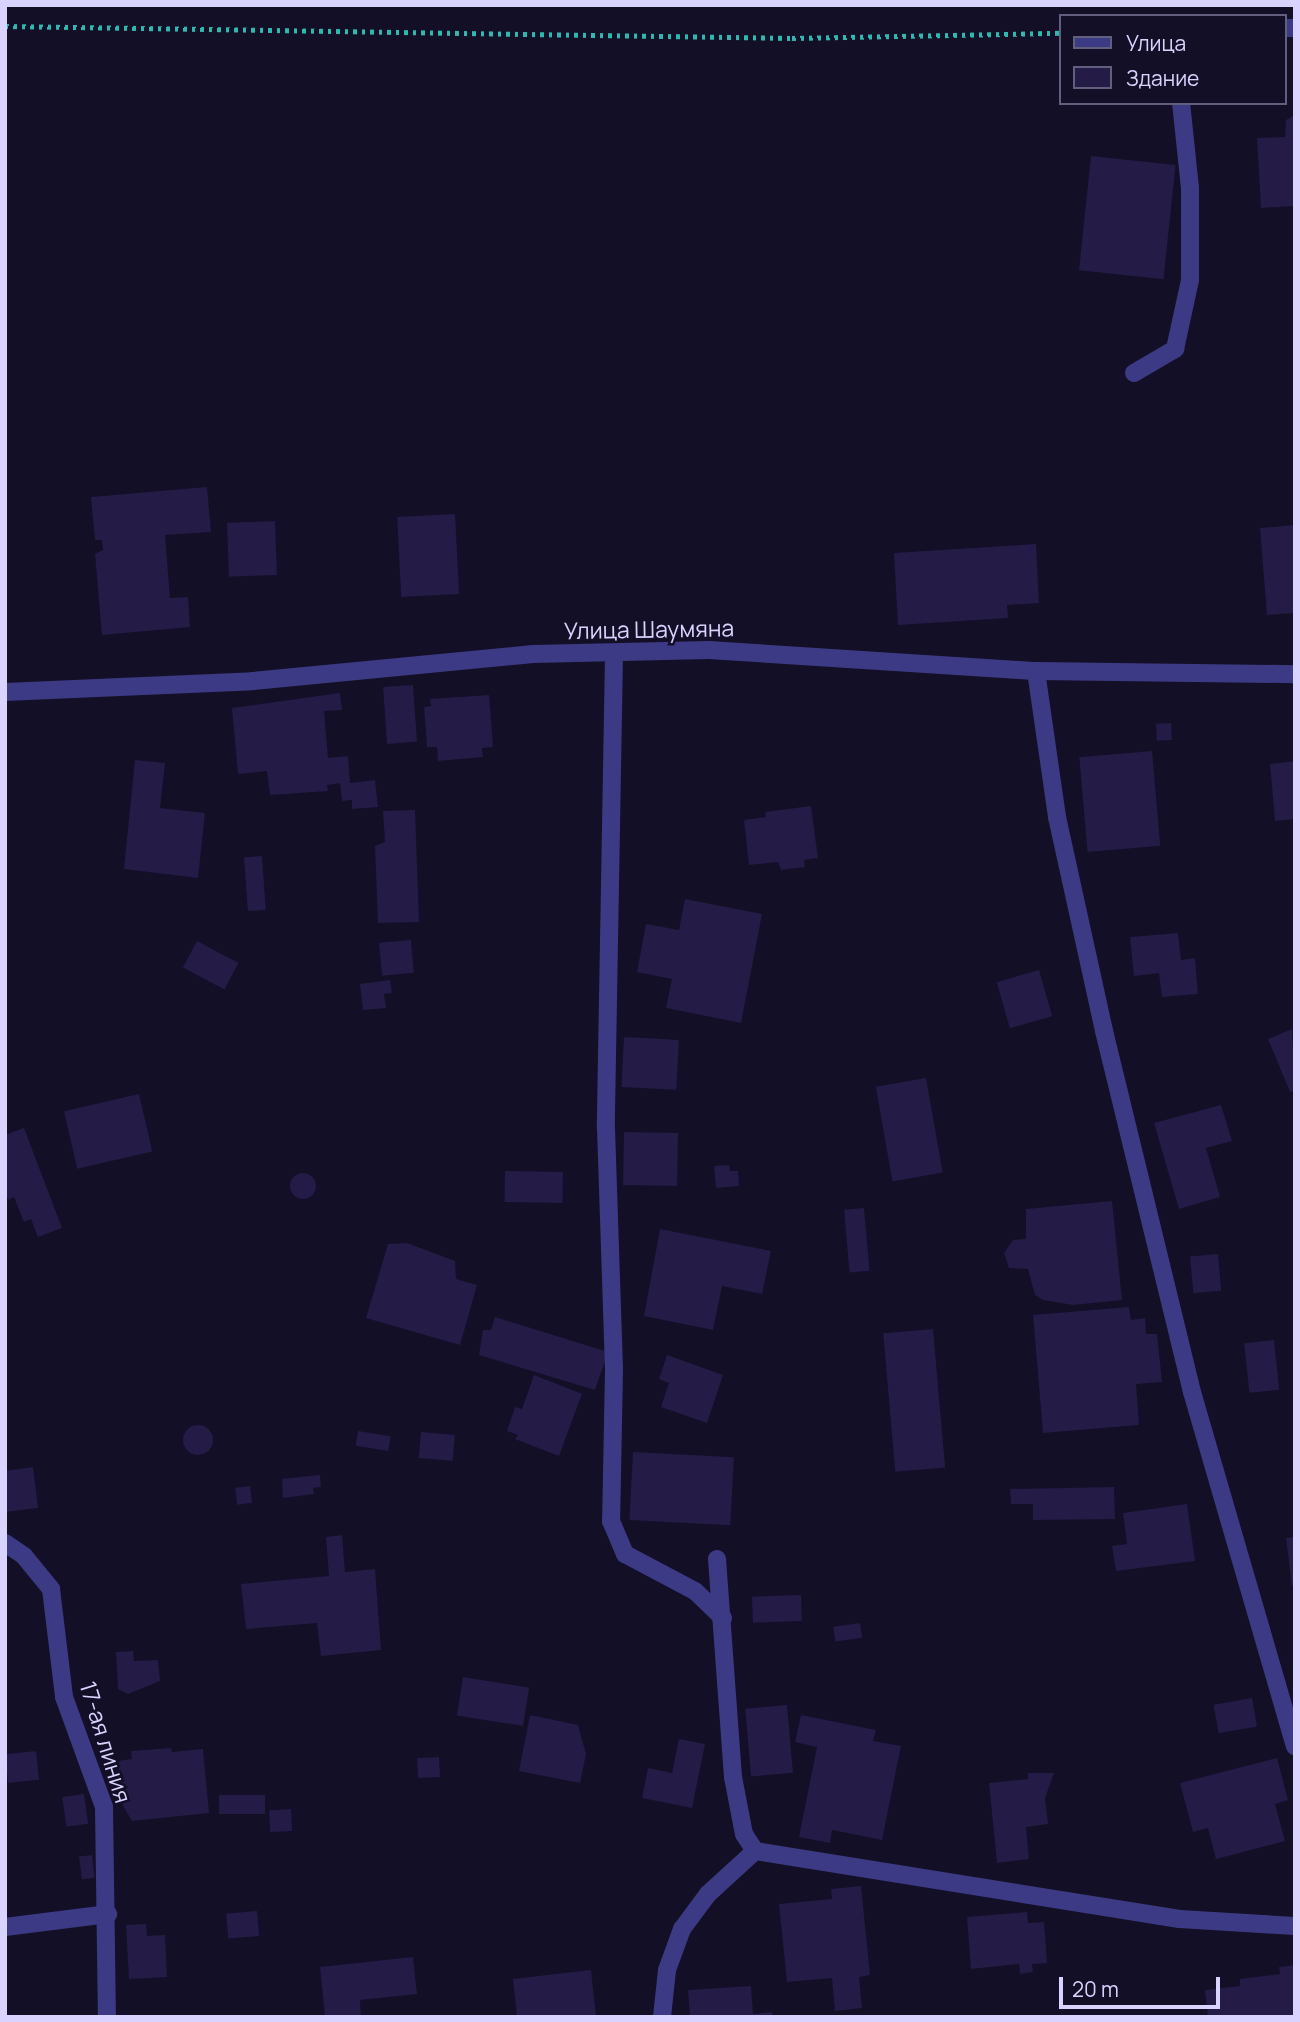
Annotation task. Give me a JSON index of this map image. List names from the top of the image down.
{
  "streets": {
    "street": ["Улица Шаумяна", "17-ая линия"]
  },
  "legend": ["Улица", "Здание"],
  "scale_bar": "20 m"
}
